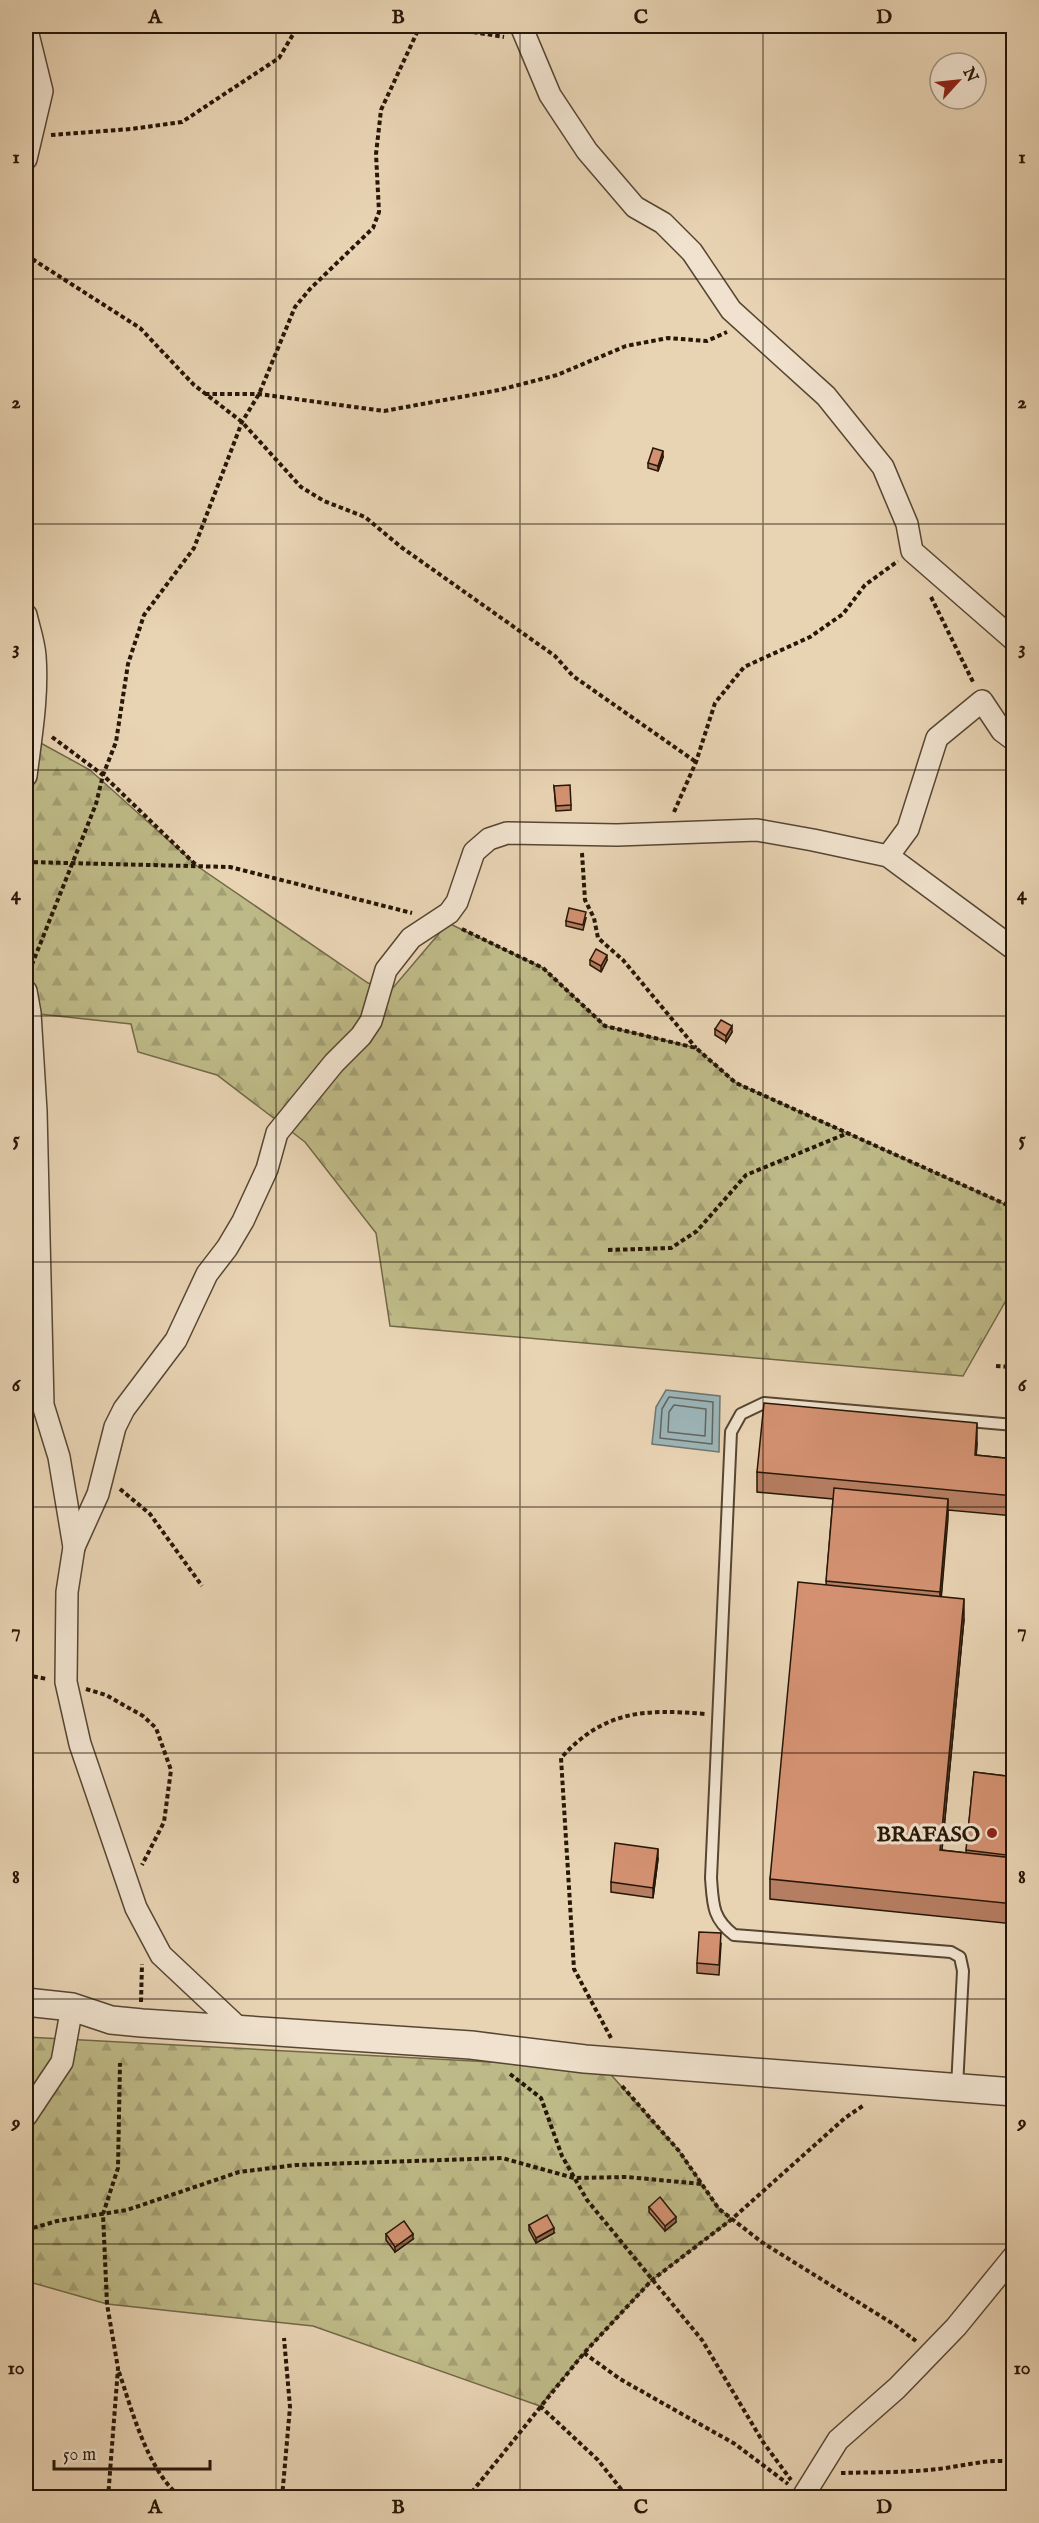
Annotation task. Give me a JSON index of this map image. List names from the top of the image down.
{
  "places": ["BRAFASO"],
  "scale_bar": "50 m",
  "north": "top right",
  "grid": {
    "columns": [
      "A",
      "B",
      "C",
      "D"
    ],
    "rows": [
      "1",
      "2",
      "3",
      "4",
      "5",
      "6",
      "7",
      "8",
      "9",
      "10"
    ]
  }
}
